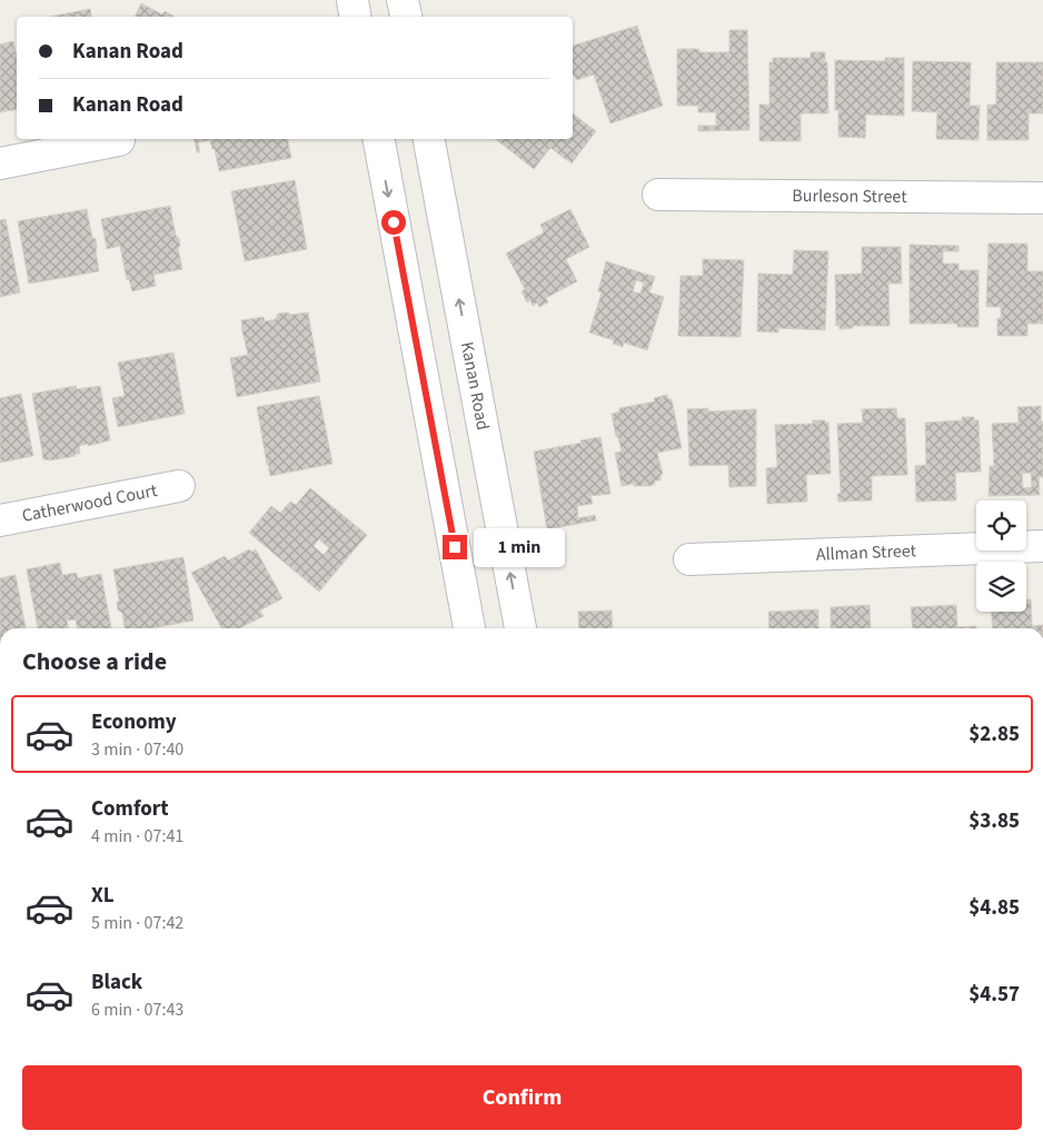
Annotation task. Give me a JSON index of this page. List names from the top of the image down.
{
  "streets": {
    "main road": [
      "Burleson Street",
      "Kanan Road",
      "Catherwood Court",
      "Allman Street"
    ]
  },
  "page": {
    "banner": ["Kanan Road", "Kanan Road"],
    "bubble": "1 min",
    "heading": "Choose a ride",
    "list": [
      {
        "name": "Economy",
        "note": "3 min · 07:40",
        "value": "$2.85"
      },
      {
        "name": "Comfort",
        "note": "4 min · 07:41",
        "value": "$3.85"
      },
      {
        "name": "XL",
        "note": "5 min · 07:42",
        "value": "$4.85"
      },
      {
        "name": "Black",
        "note": "6 min · 07:43",
        "value": "$4.57"
      }
    ],
    "buttons": "Confirm"
  }
}
